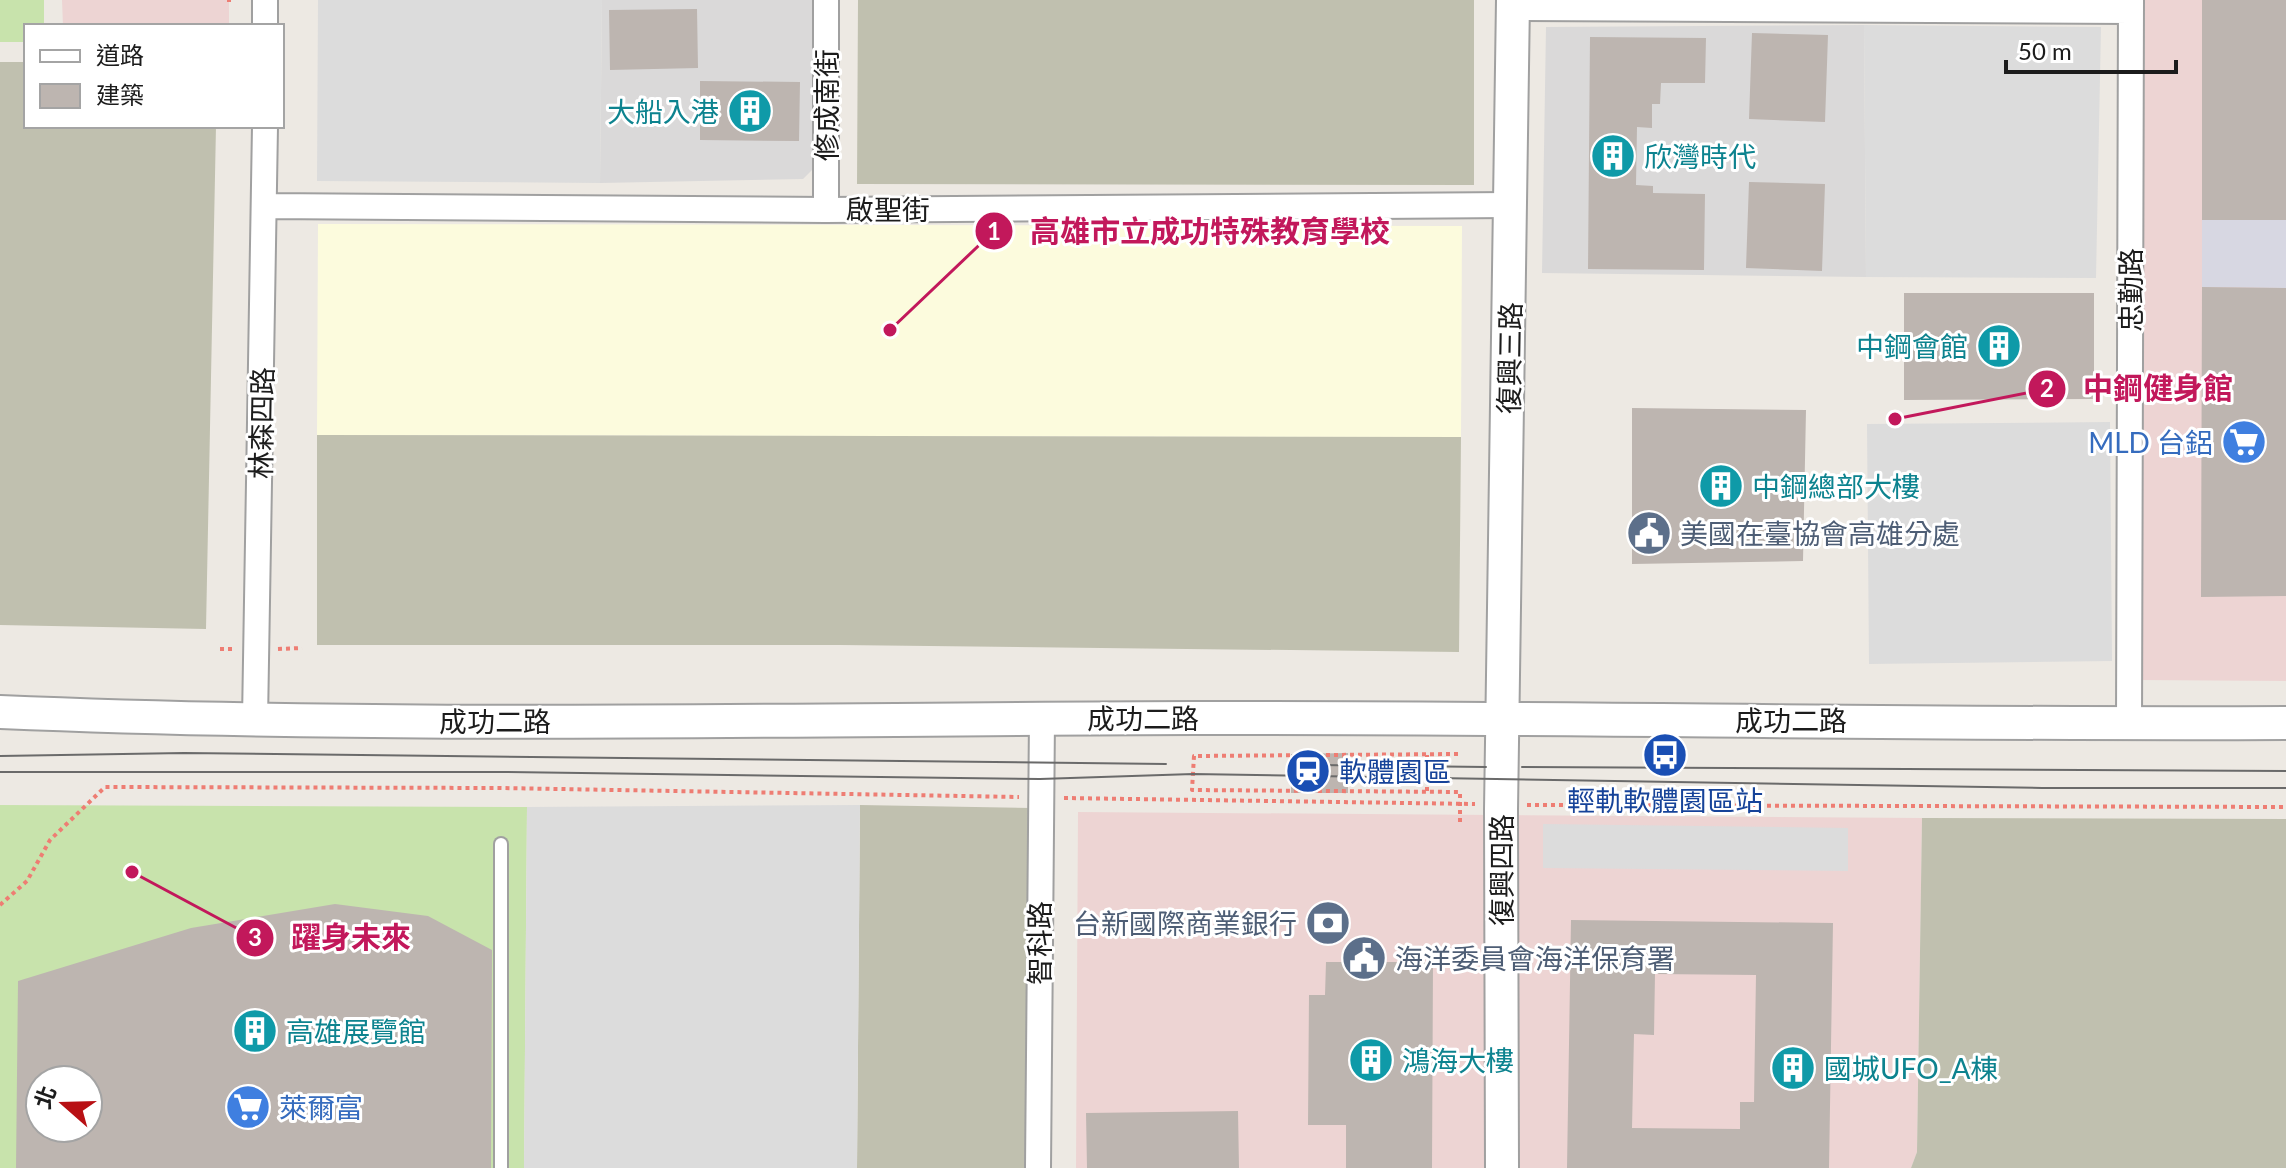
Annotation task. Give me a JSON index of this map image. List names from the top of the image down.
{
  "streets": {
    "street": [
      "修成南街",
      "啟聖街",
      "忠勤路",
      "復興三路",
      "林森四路",
      "成功二路",
      "復興四路",
      "智科路"
    ]
  },
  "crossings": [
    ["修成南街", "啟聖街"],
    ["啟聖街", "復興三路"],
    ["啟聖街", "林森四路"],
    ["忠勤路", "成功二路"],
    ["復興三路", "成功二路"],
    ["復興三路", "復興四路"],
    ["林森四路", "成功二路"],
    ["成功二路", "復興四路"],
    ["成功二路", "智科路"]
  ],
  "places": {
    "building": [
      "大船入港",
      "欣灣時代",
      "中鋼會館",
      "中鋼總部大樓",
      "高雄展覽館",
      "鴻海大樓",
      "國城UFO_A棟"
    ],
    "other": ["高雄市立成功特殊教育學校", "中鋼健身館", "躍身未來"],
    "supermarket": ["MLD 台鋁", "萊爾富"],
    "public building": ["美國在臺協會高雄分處", "海洋委員會海洋保育署"],
    "bus stop": ["輕軌軟體園區站"],
    "station": ["軟體園區"],
    "bank": ["台新國際商業銀行"]
  },
  "legend": ["道路", "建築"],
  "scale_bar": "50 m",
  "north": "left"
}
